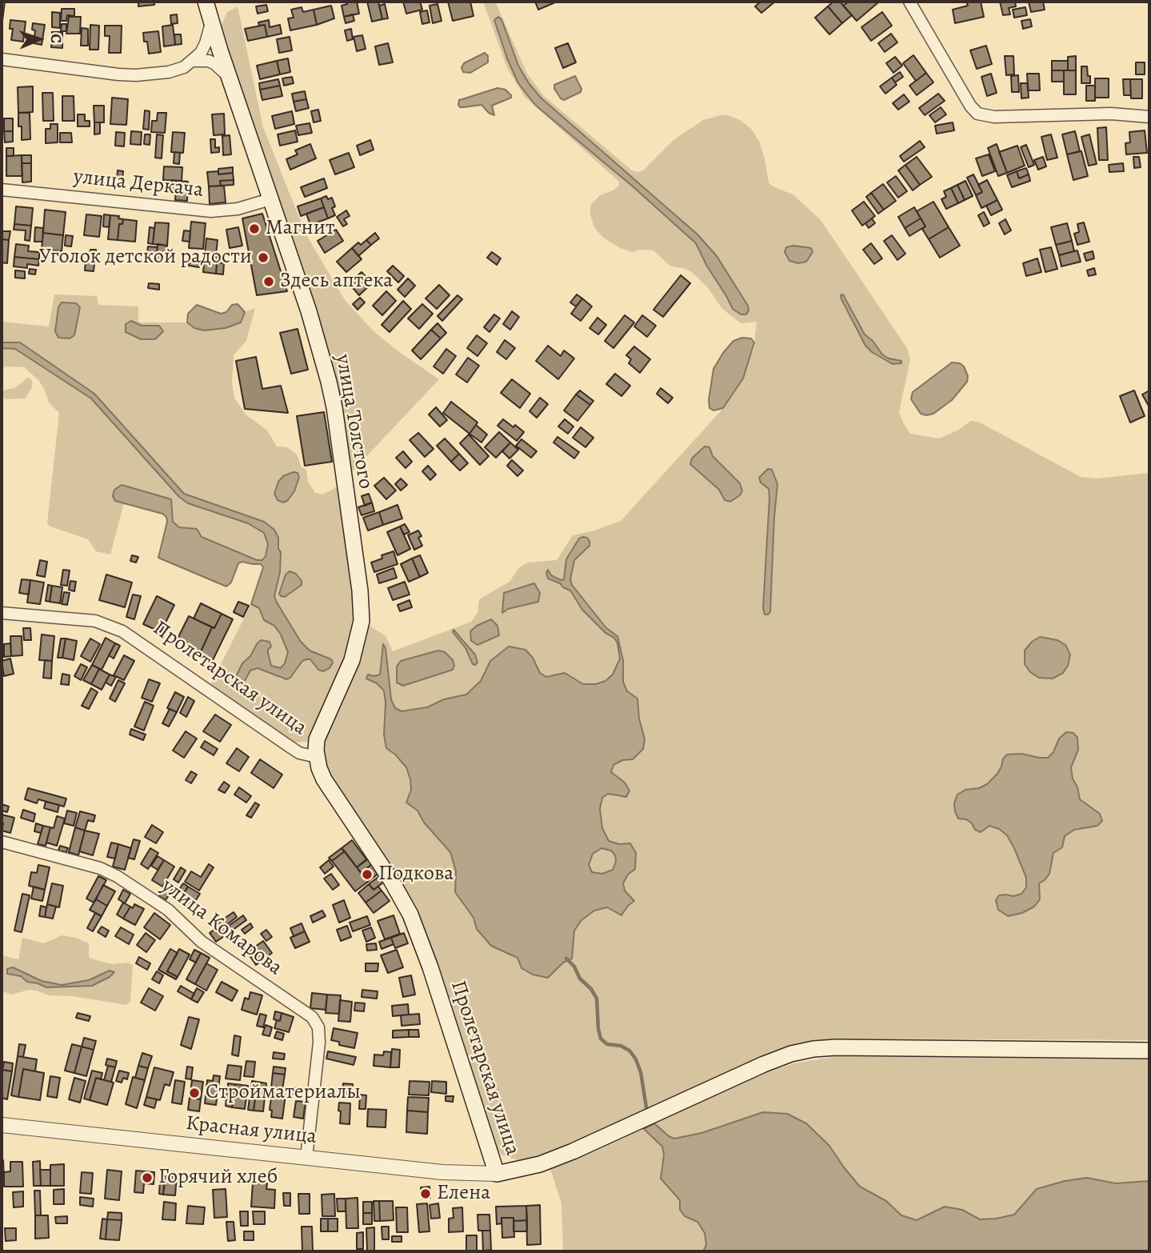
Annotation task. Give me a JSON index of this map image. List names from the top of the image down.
{
  "streets": {
    "main road": ["улица Толстого", "Пролетарская улица"],
    "street": ["улица Деркача", "улица Комарова", "Красная улица"]
  },
  "crossings": [
    ["улица Деркача", "улица Толстого"],
    ["улица Толстого", "Пролетарская улица"],
    ["Пролетарская улица", "Красная улица"],
    ["улица Комарова", "Красная улица"]
  ],
  "places": [
    "Магнит",
    "Уголок детской радости",
    "Здесь аптека",
    "Подкова",
    "Стройматериалы",
    "Горячий хлеб",
    "Елена"
  ],
  "north": "right"
}
